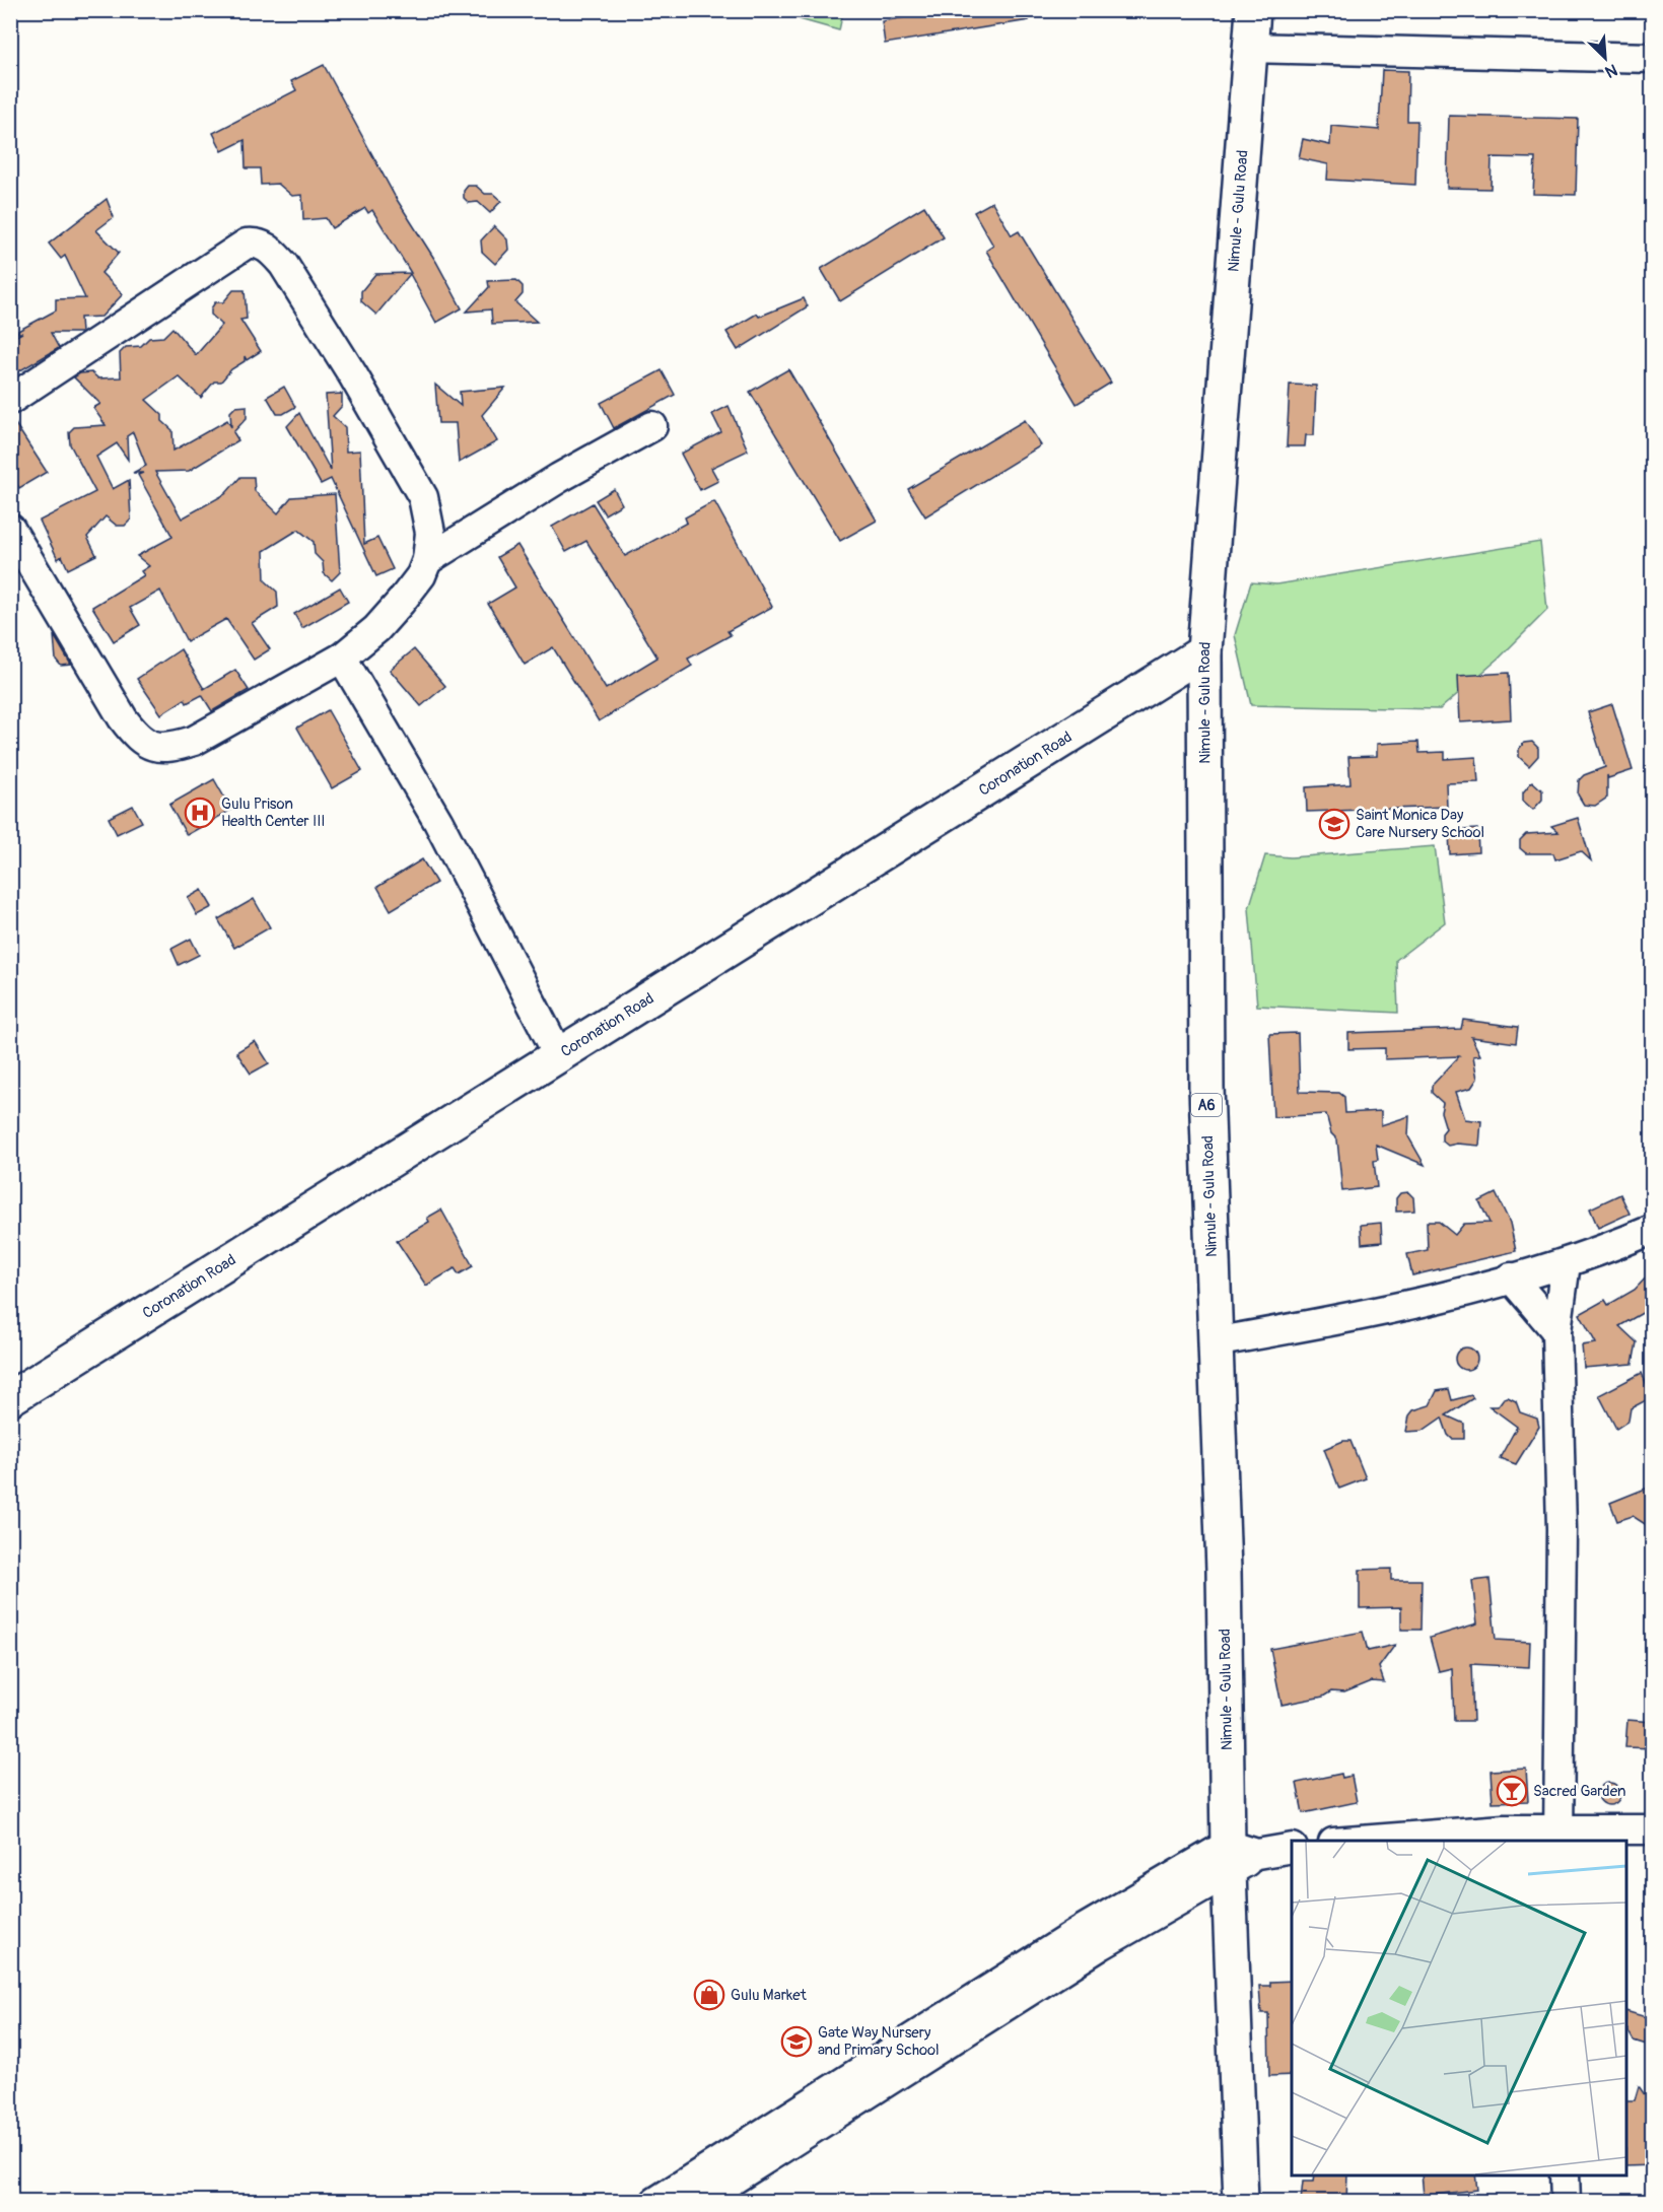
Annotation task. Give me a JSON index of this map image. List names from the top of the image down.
{
  "streets": {
    "main road": ["Nimule - Gulu Road", "Coronation Road", "A6"]
  },
  "crossings": [
    ["Nimule - Gulu Road", "Coronation Road"]
  ],
  "places": {
    "hospital": ["Gulu Prison Health Center III"],
    "school or university": ["Saint Monica Day Care Nursery School", "Gate Way Nursery and Primary School"],
    "bar": ["Sacred Garden"],
    "shop": ["Gulu Market"]
  },
  "north": "bottom right"
}
